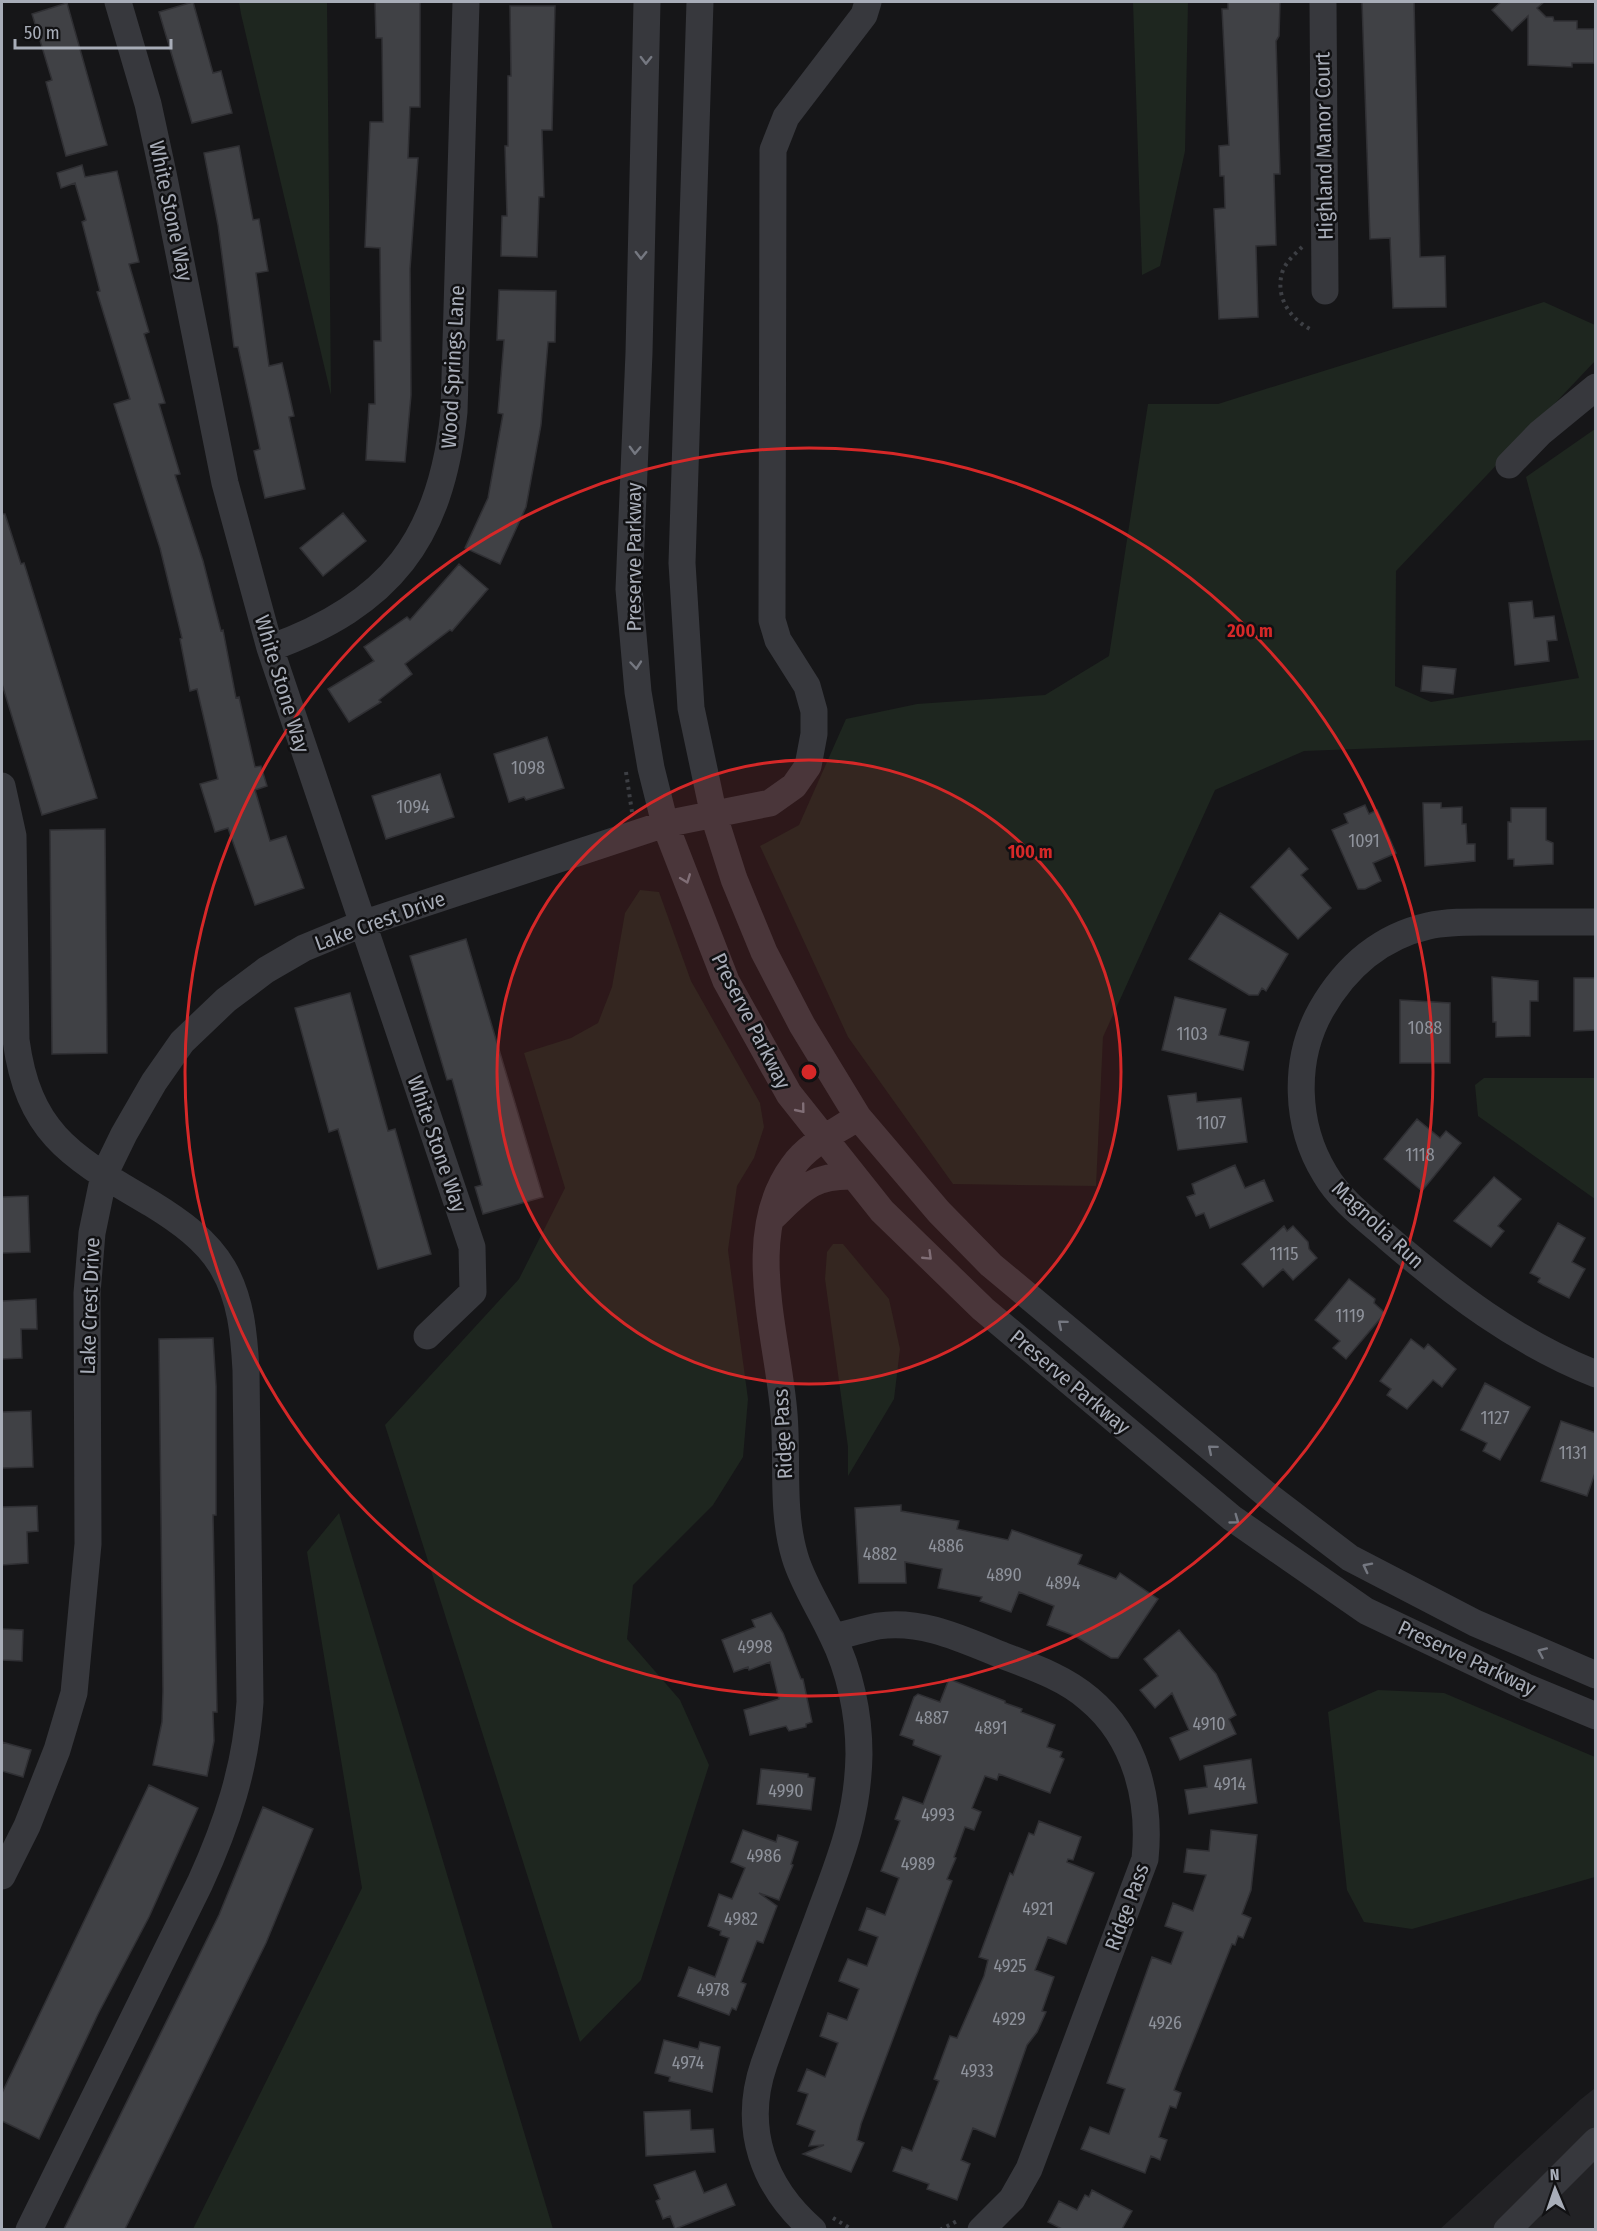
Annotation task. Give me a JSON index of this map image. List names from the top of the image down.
{
  "streets": {
    "street": [
      "Highland Manor Court",
      "White Stone Way",
      "Wood Springs Lane",
      "Preserve Parkway",
      "Lake Crest Drive",
      "Magnolia Run",
      "Ridge Pass"
    ]
  },
  "crossings": [
    ["White Stone Way", "Wood Springs Lane"],
    ["White Stone Way", "Lake Crest Drive"],
    ["Preserve Parkway", "Lake Crest Drive"],
    ["Preserve Parkway", "Ridge Pass"]
  ],
  "house_numbers": [
    "1098",
    "1094",
    "1091",
    "1088",
    "1103",
    "1107",
    "1118",
    "1115",
    "1119",
    "1127",
    "1131",
    "4886",
    "4882",
    "4890",
    "4894",
    "4998",
    "4887",
    "4910",
    "4891",
    "4914",
    "4990",
    "4993",
    "4986",
    "4989",
    "4921",
    "4982",
    "4925",
    "4978",
    "4929",
    "4926",
    "4974",
    "4933"
  ],
  "scale_bar": "50 m",
  "north": "top",
  "rings": ["200 m", "100 m"]
}
